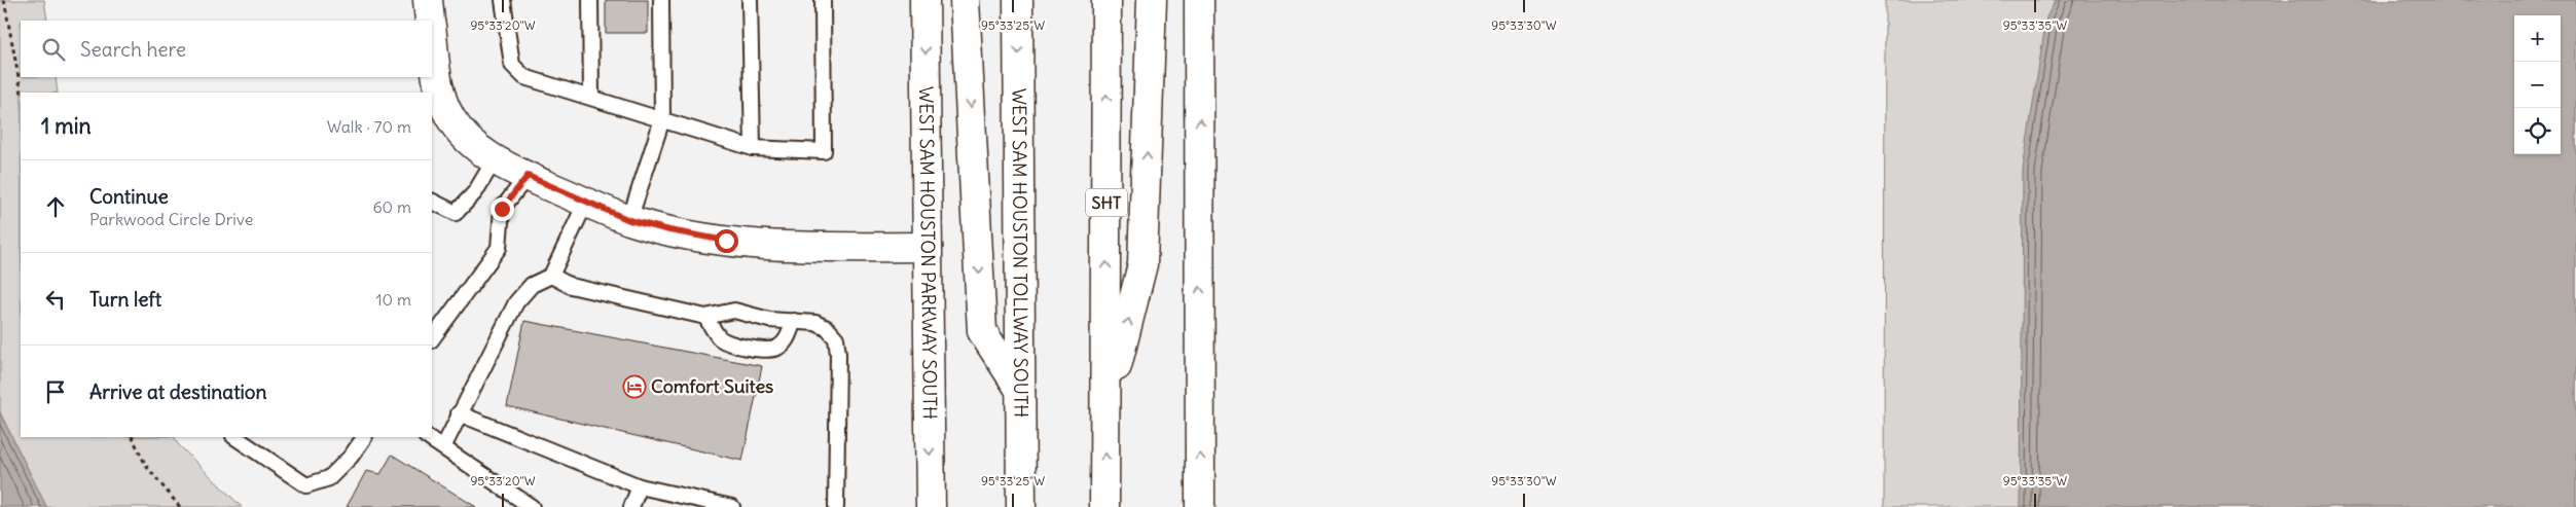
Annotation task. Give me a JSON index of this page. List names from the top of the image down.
{
  "streets": {
    "main road": ["SHT", "WEST SAM HOUSTON PARKWAY SOUTH", "WEST SAM HOUSTON TOLLWAY SOUTH"]
  },
  "places": {
    "hotel": ["Comfort Suites"]
  },
  "page": {
    "map_buttons": ["+", "−"],
    "search": "Search here",
    "heading": ["1 min", "Walk · 70 m"],
    "list": [
      ["Continue", "Parkwood Circle Drive", "60 m"],
      ["Turn left", "10 m"],
      "Arrive at destination"
    ]
  },
  "coordinates": [
    "95°33'20\"W",
    "95°33'25\"W",
    "95°33'30\"W",
    "95°33'35\"W"
  ]
}
